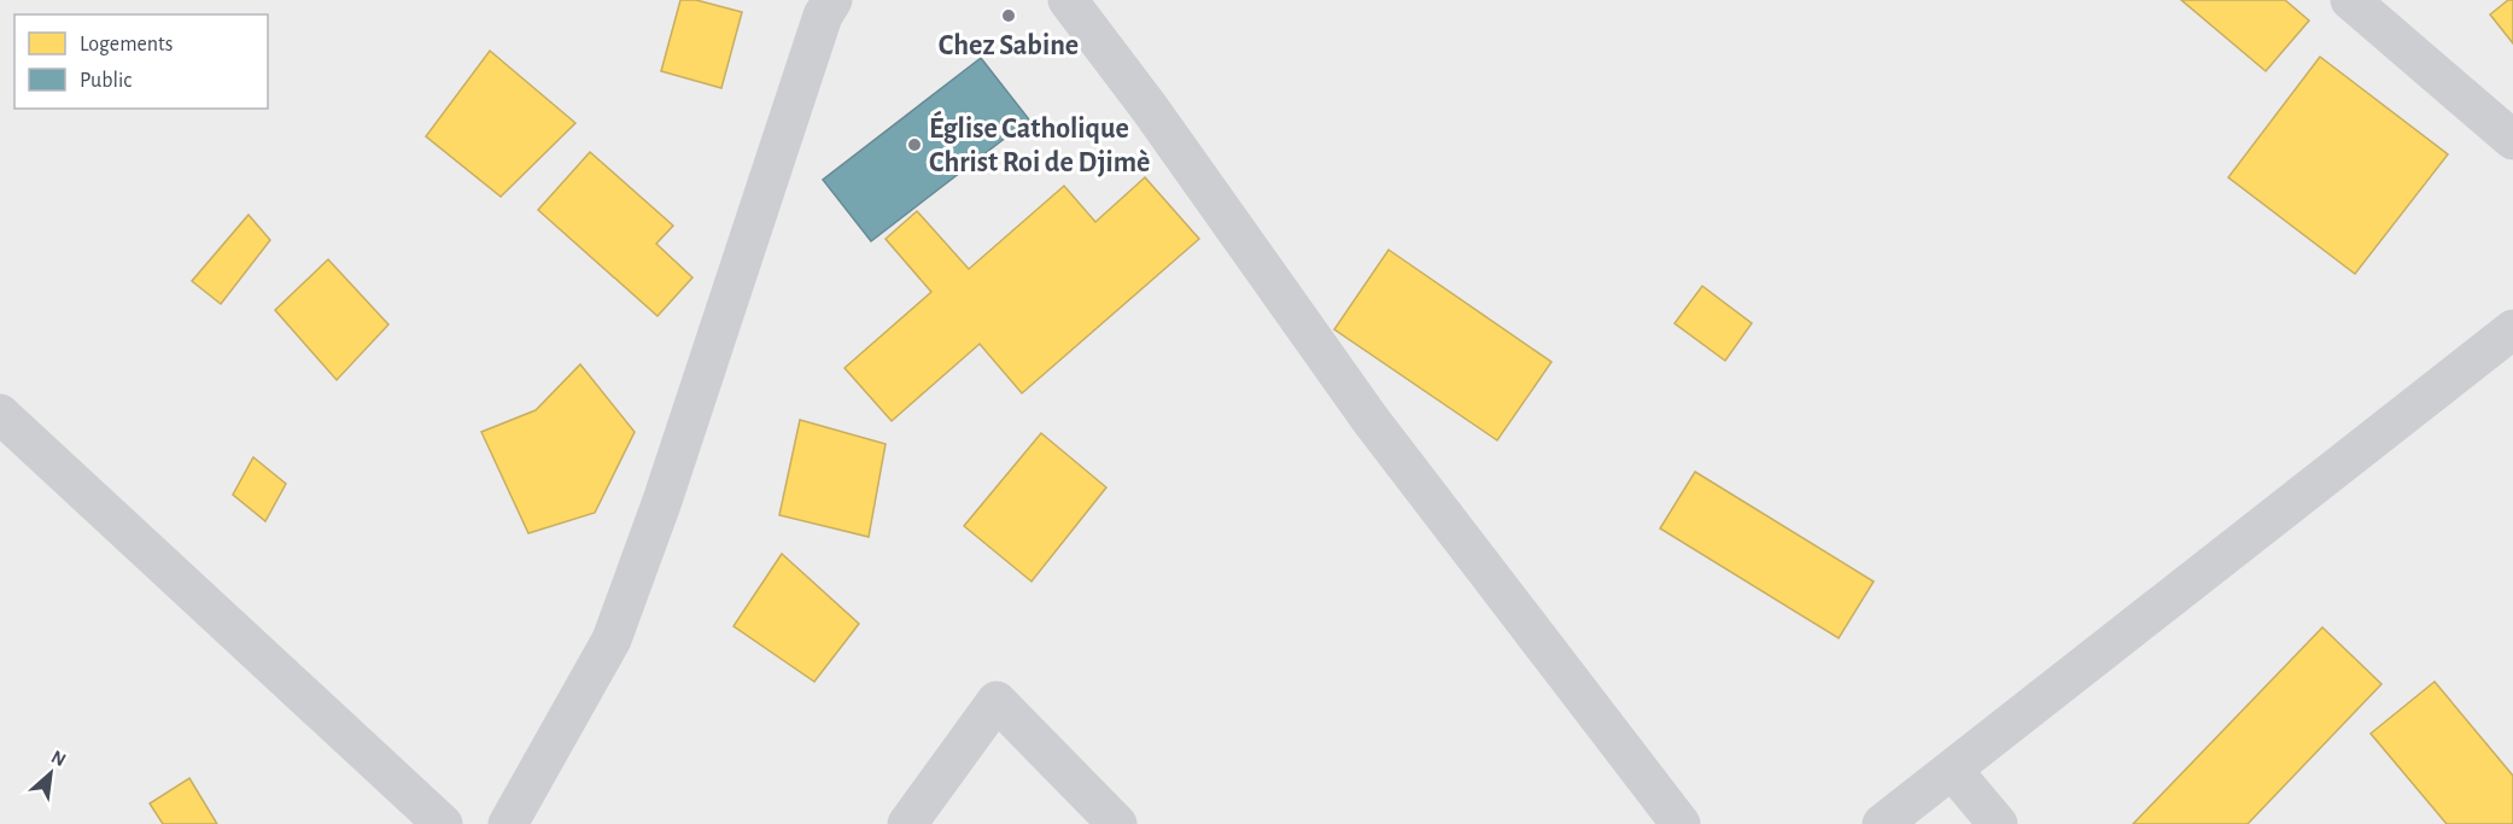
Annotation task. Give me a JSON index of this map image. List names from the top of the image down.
{
  "places": ["Chez Sabine", "Église Catholique Christ Roi de Djimè"],
  "legend": ["Logements", "Public"],
  "north": "top right"
}
